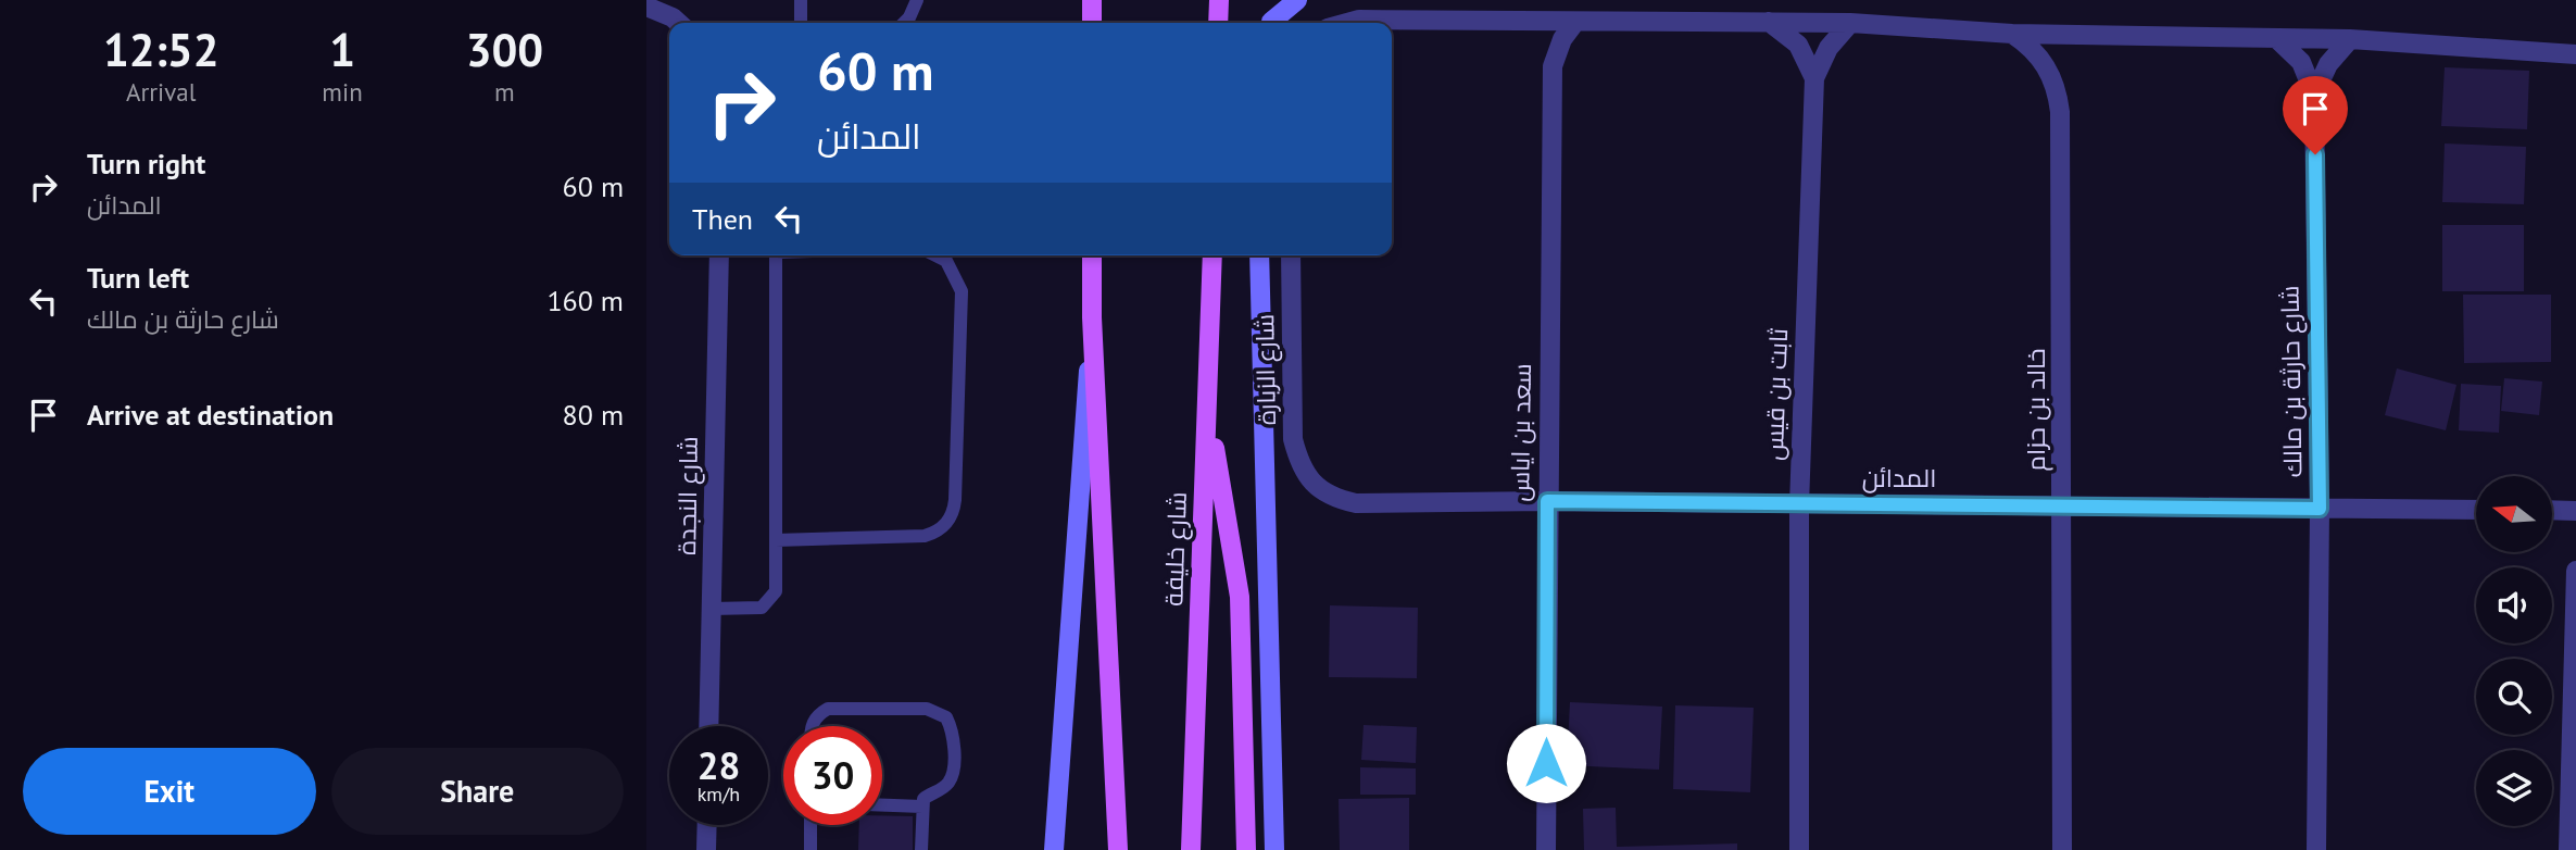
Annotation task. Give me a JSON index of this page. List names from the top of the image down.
{
  "streets": {
    "main road": ["شارع خليفة"],
    "street": [
      "شارع الزبارة",
      "شارع حارثة بن مالك",
      "ثابت بن قيس",
      "خالد بن حزام",
      "سعد بن اياس",
      "المدائن",
      "شارع النجدة"
    ]
  },
  "crossings": [
    ["شارع الزبارة", "المدائن"],
    ["شارع حارثة بن مالك", "المدائن"],
    ["ثابت بن قيس", "المدائن"],
    ["خالد بن حزام", "المدائن"],
    ["سعد بن اياس", "المدائن"]
  ],
  "north": "left",
  "page": {
    "eta": [
      "12:52",
      "Arrival",
      "1",
      "min",
      "300",
      "m"
    ],
    "turn": ["60 m", "المدائن"],
    "list": [
      {
        "name": "Turn right",
        "note": "المدائن",
        "value": "60 m"
      },
      {
        "name": "Turn left",
        "note": "شارع حارثة بن مالك",
        "value": "160 m"
      },
      {
        "name": "Arrive at destination",
        "value": "80 m"
      }
    ],
    "then": "Then",
    "speed": "28 km/h",
    "limit": "30",
    "buttons": ["Exit", "Share"]
  }
}
